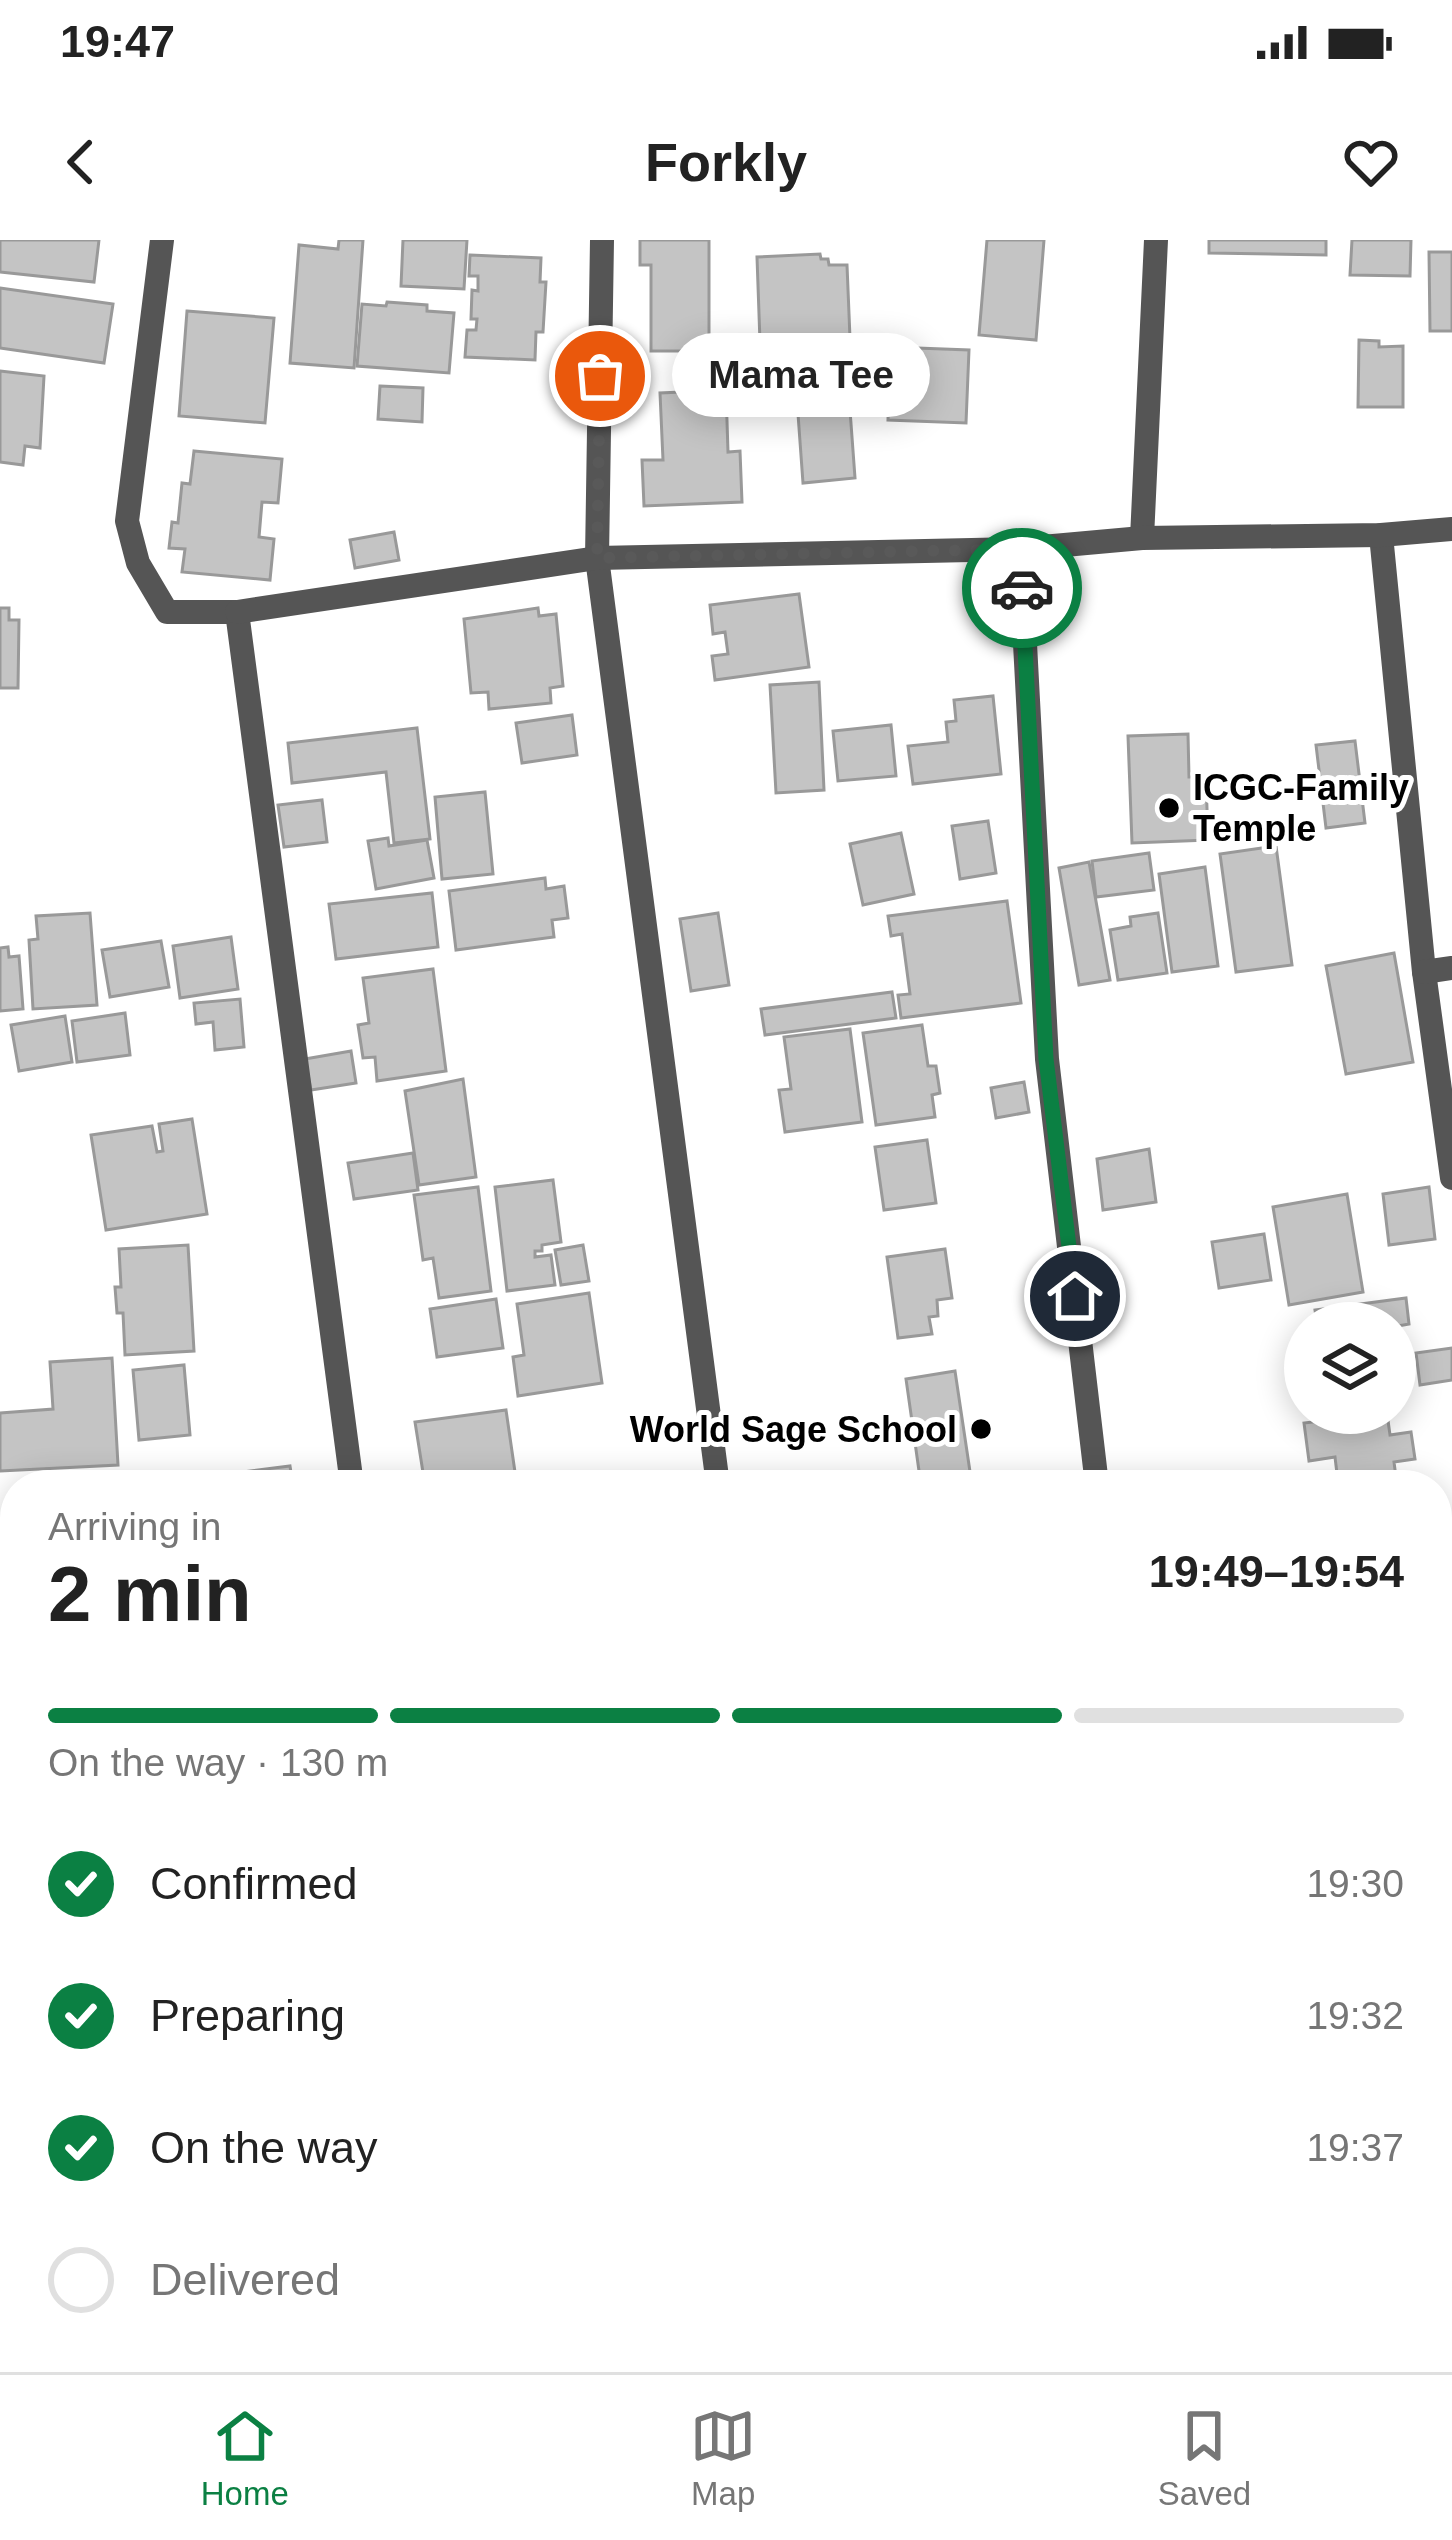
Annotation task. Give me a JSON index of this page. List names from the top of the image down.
{
  "places": ["Mama Tee", "ICGC-Family Temple", "World Sage School"],
  "page": {
    "status": "19:47",
    "header": "Forkly",
    "bubble": "Mama Tee",
    "heading": ["2 min", "Arriving in", "19:49–19:54"],
    "bar": "On the way · 130 m",
    "list": [
      ["Confirmed", "19:30"],
      ["Preparing", "19:32"],
      ["On the way", "19:37"],
      "Delivered"
    ],
    "tabs": ["Home", "Map", "Saved"]
  }
}
